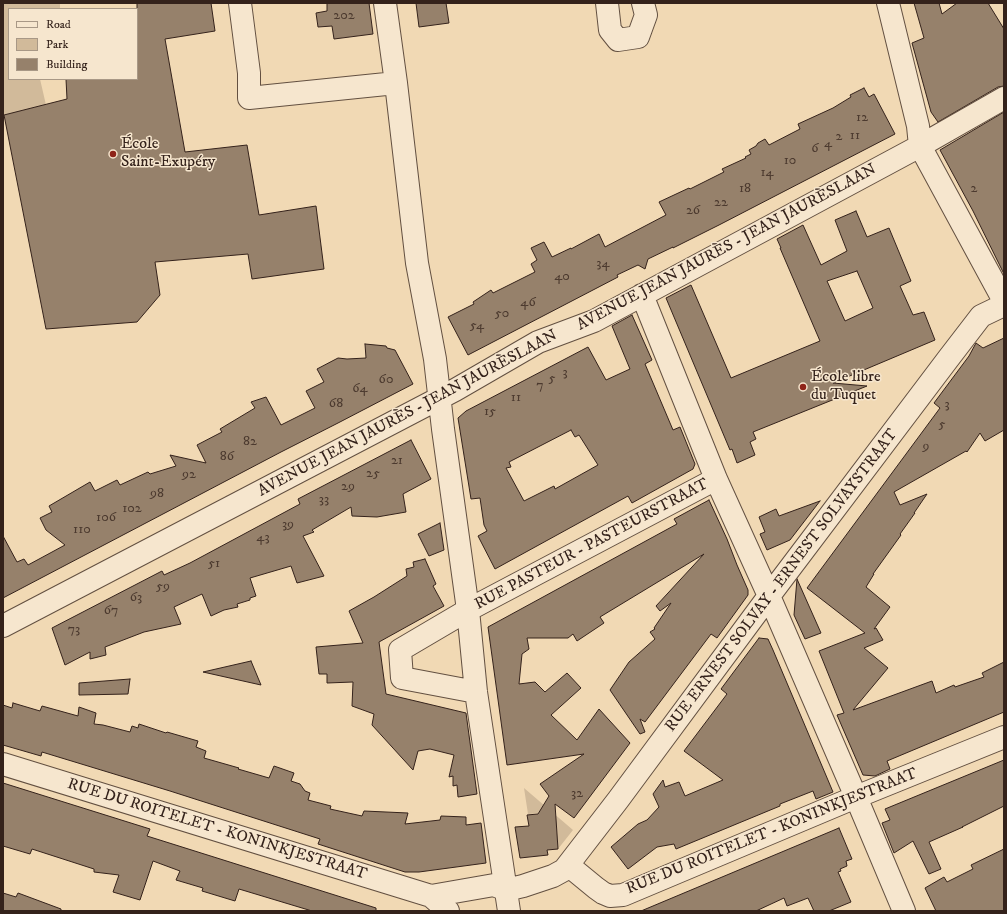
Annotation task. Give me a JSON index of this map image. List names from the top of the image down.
{
  "streets": {
    "street": [
      "AVENUE JEAN JAURÈS - JEAN JAURÈSLAAN",
      "RUE PASTEUR - PASTEURSTRAAT",
      "RUE ERNEST SOLVAY - ERNEST SOLVAYSTRAAT",
      "RUE DU ROITELET - KONINKJESTRAAT"
    ]
  },
  "crossings": [
    ["RUE ERNEST SOLVAY - ERNEST SOLVAYSTRAAT", "RUE DU ROITELET - KONINKJESTRAAT"]
  ],
  "places": ["École Saint-Exupéry", "École libre du Tuquet"],
  "house_numbers": [
    "202",
    "12",
    "11",
    "2",
    "4",
    "6",
    "10",
    "14",
    "18",
    "2",
    "22",
    "26",
    "34",
    "40",
    "46",
    "50",
    "54",
    "3",
    "5",
    "60",
    "7",
    "64",
    "11",
    "68",
    "3",
    "15",
    "5",
    "82",
    "9",
    "86",
    "21",
    "25",
    "92",
    "29",
    "98",
    "33",
    "102",
    "106",
    "39",
    "110",
    "43",
    "51",
    "59",
    "63",
    "67",
    "73",
    "32"
  ],
  "legend": ["Road", "Park", "Building"]
}
